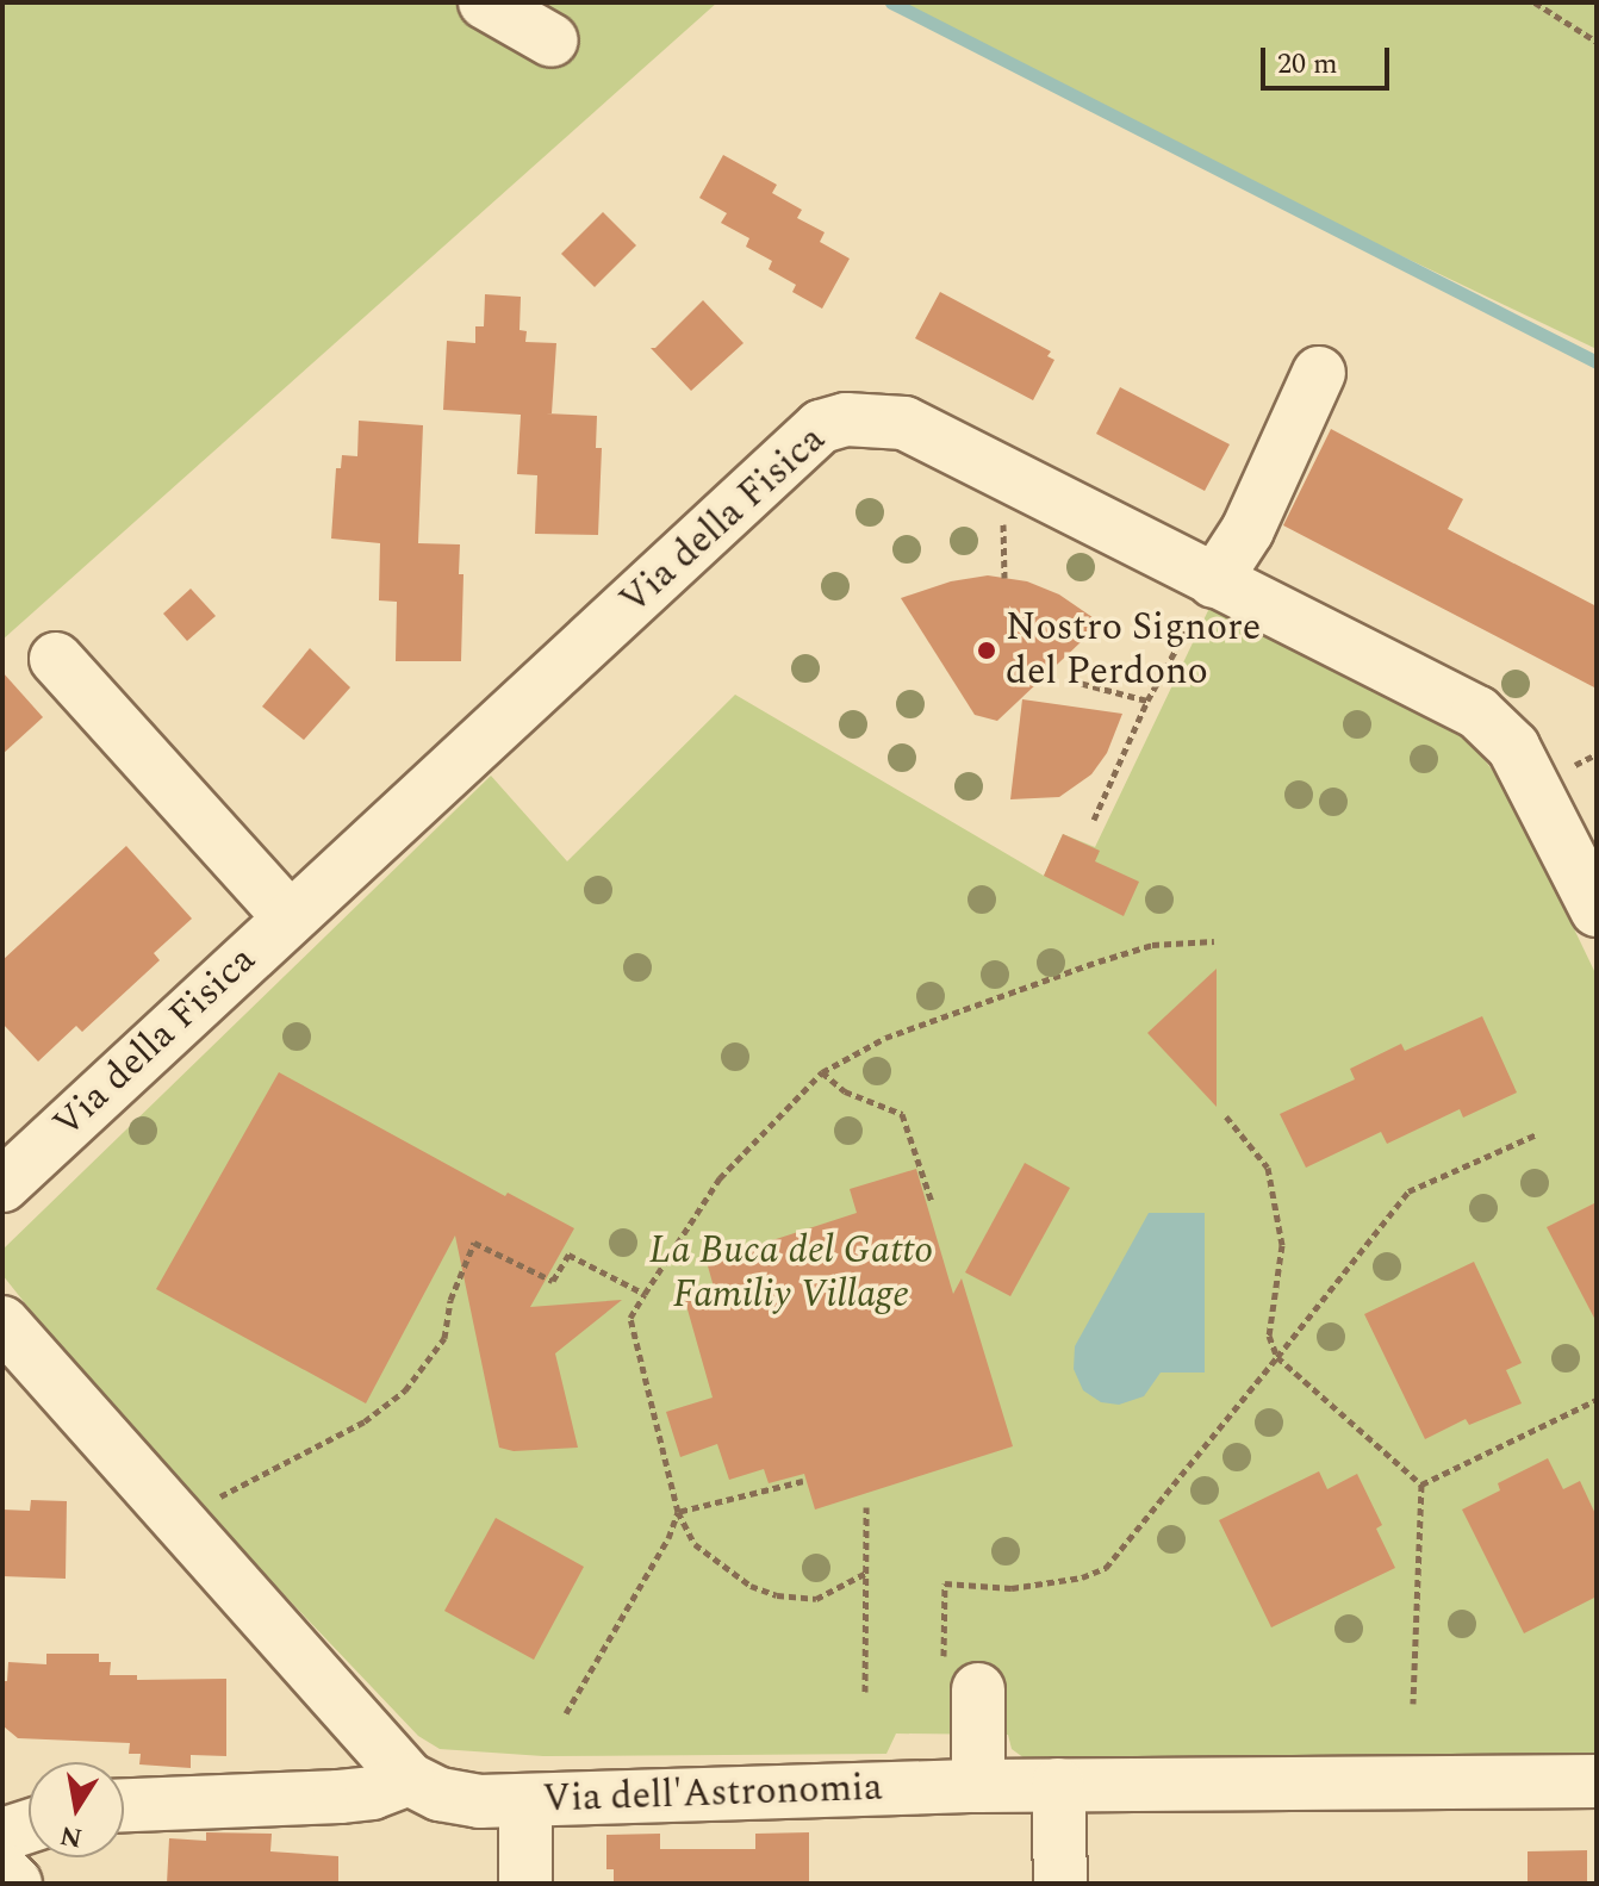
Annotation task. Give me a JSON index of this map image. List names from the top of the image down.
{
  "streets": {
    "street": ["Via della Fisica", "Via dell'Astronomia"]
  },
  "parks": ["La Buca del Gatto Familiy Village"],
  "places": ["Nostro Signore del Perdono"],
  "scale_bar": "20 m",
  "north": "bottom"
}
